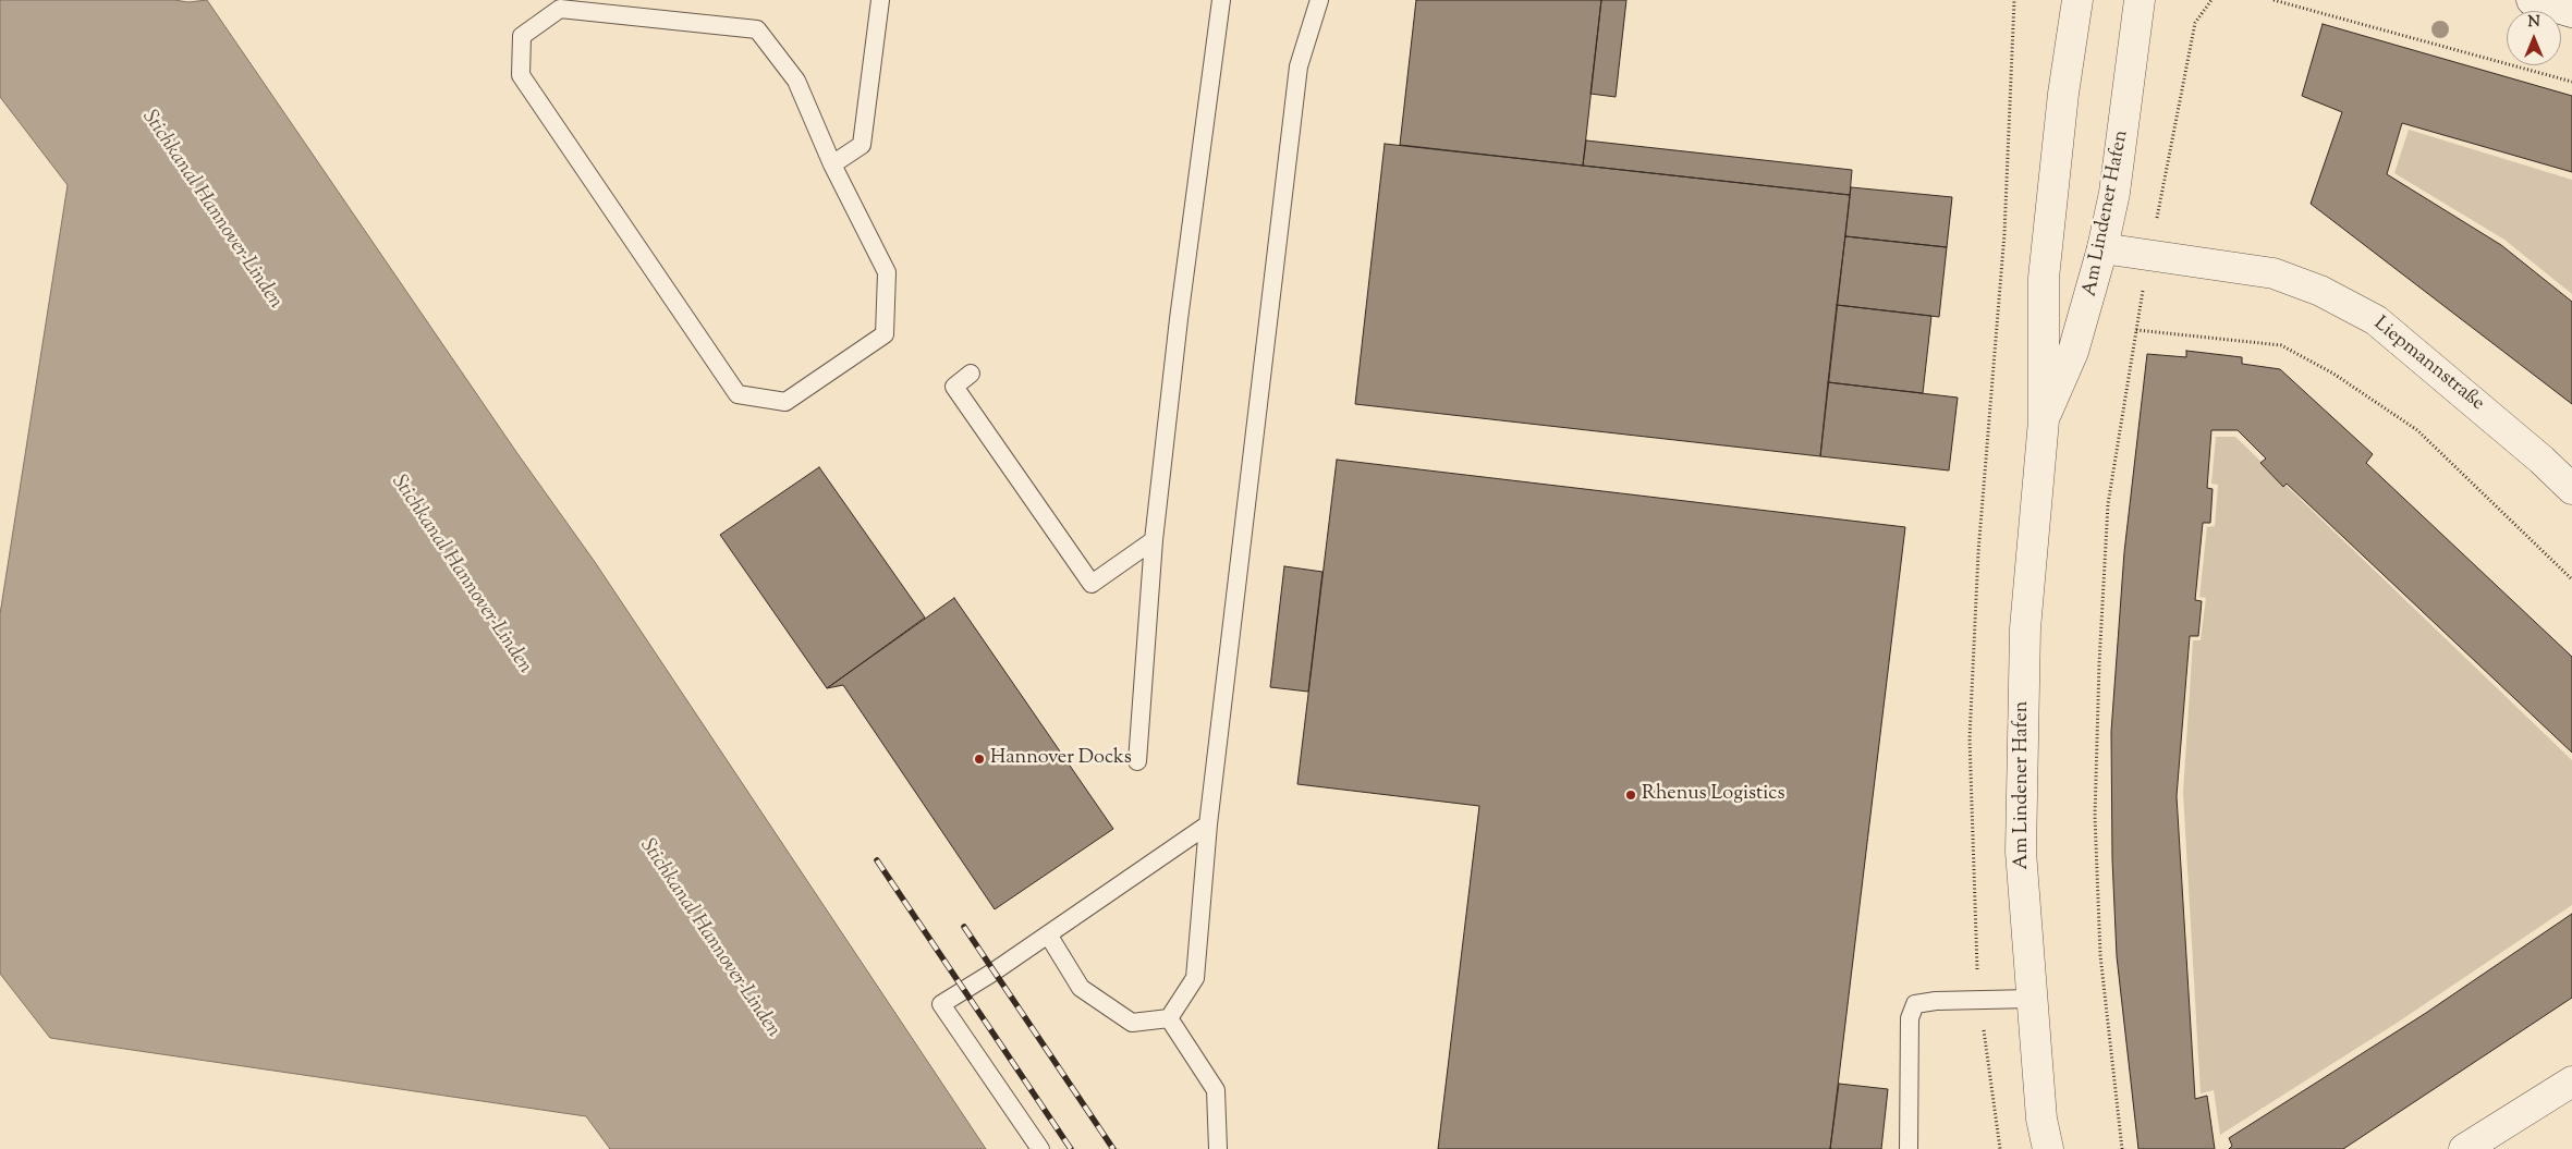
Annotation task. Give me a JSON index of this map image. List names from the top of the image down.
{
  "streets": {
    "street": ["Am Lindener Hafen", "Liepmannstraße"]
  },
  "crossings": [
    ["Am Lindener Hafen", "Liepmannstraße"]
  ],
  "water": ["Stichkanal Hannover-Linden"],
  "places": ["Hannover Docks", "Rhenus Logistics"],
  "north": "top"
}
